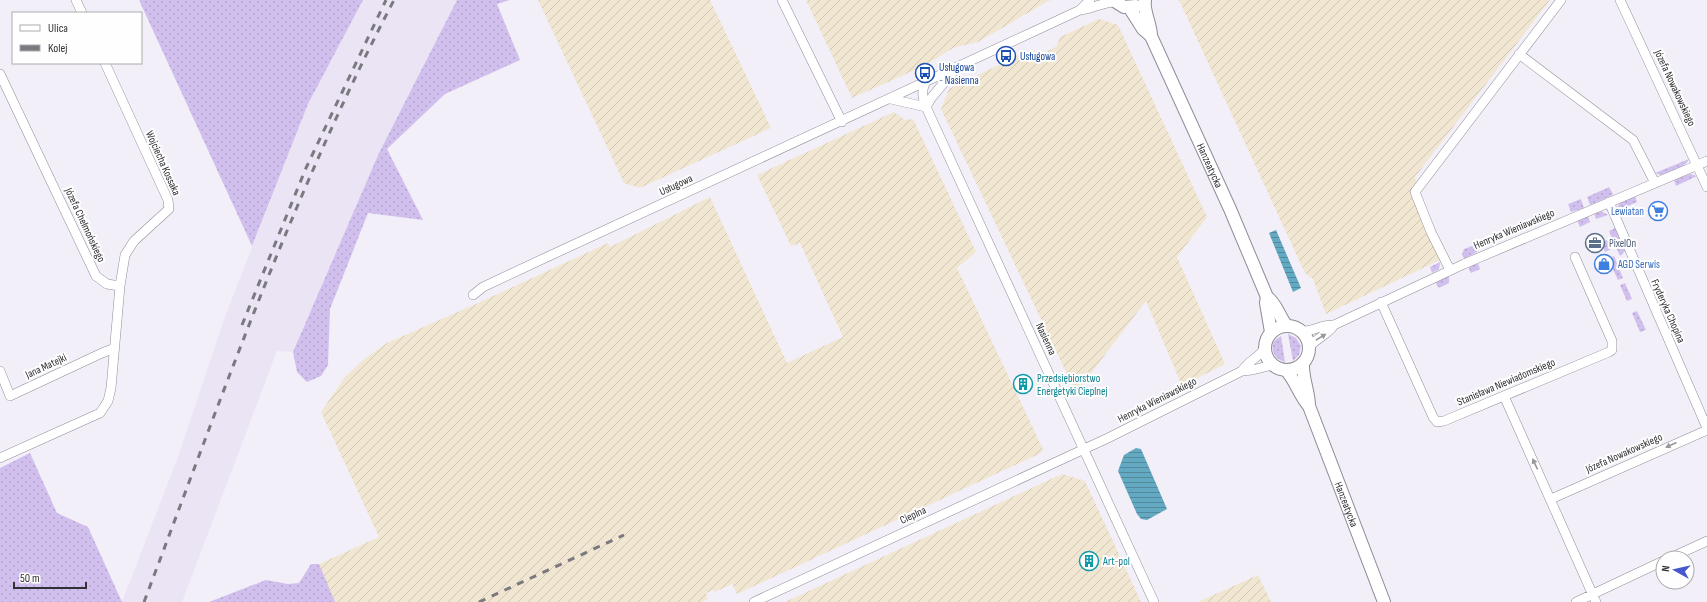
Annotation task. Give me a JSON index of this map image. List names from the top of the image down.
{
  "streets": {
    "street": [
      "Józefa Nowakowskiego",
      "Wojciecha Kossaka",
      "Hanzeatycka",
      "Usługowa",
      "Józefa Chełmońskiego",
      "Henryka Wieniawskiego",
      "Fryderyka Chopina",
      "Nasienna",
      "Jana Matejki",
      "Stanisława Niewiadomskiego",
      "Cieplna"
    ]
  },
  "crossings": [
    ["Józefa Nowakowskiego", "Henryka Wieniawskiego"],
    ["Józefa Nowakowskiego", "Fryderyka Chopina"],
    ["Wojciecha Kossaka", "Józefa Chełmońskiego"],
    ["Hanzeatycka", "Henryka Wieniawskiego"],
    ["Usługowa", "Nasienna"],
    ["Henryka Wieniawskiego", "Fryderyka Chopina"],
    ["Henryka Wieniawskiego", "Nasienna"],
    ["Henryka Wieniawskiego", "Stanisława Niewiadomskiego"],
    ["Henryka Wieniawskiego", "Cieplna"],
    ["Nasienna", "Cieplna"]
  ],
  "one_way": ["Józefa Nowakowskiego"],
  "places": {
    "bus stop": ["Usługowa", "Usługowa - Nasienna"],
    "supermarket": ["Lewiatan"],
    "office": ["PixelOn"],
    "shop": ["AGD Serwis"],
    "building": ["Przedsiębiorstwo Energetyki Cieplnej", "Art-pol"]
  },
  "legend": ["Ulica", "Kolej"],
  "scale_bar": "50 m",
  "north": "left"
}
